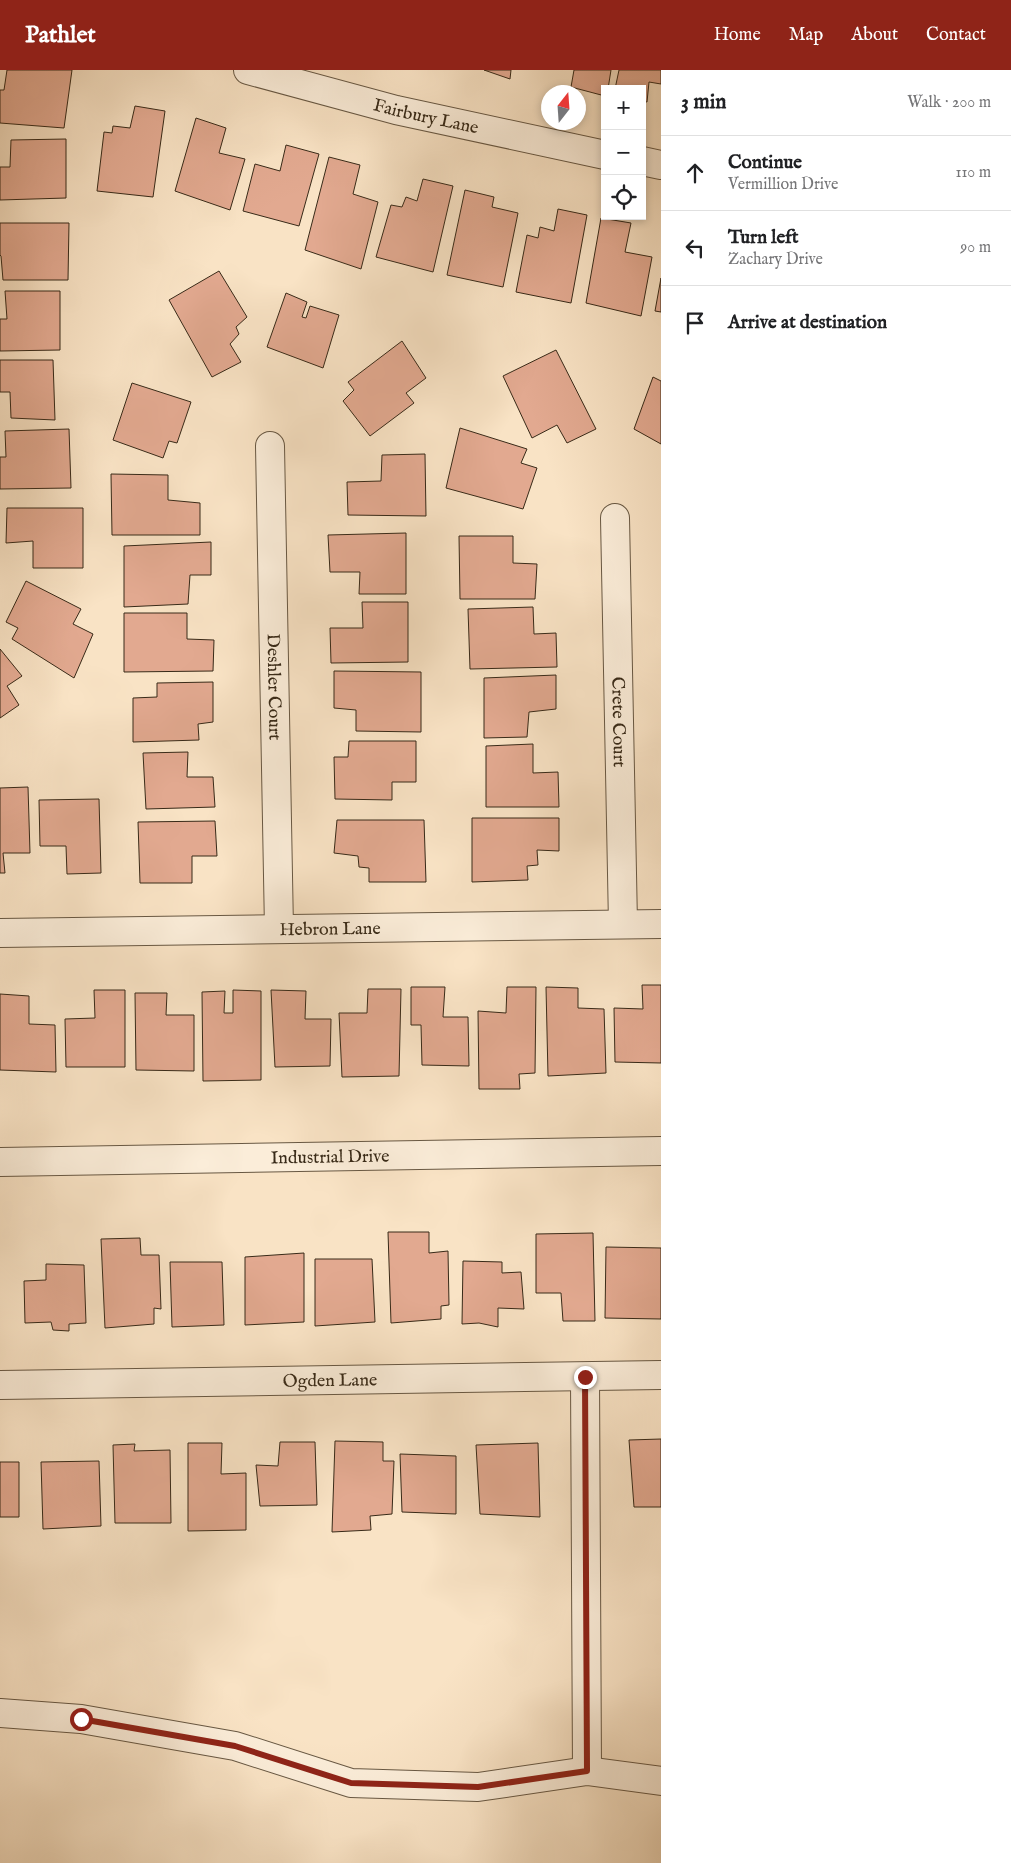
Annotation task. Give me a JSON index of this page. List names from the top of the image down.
{
  "streets": {
    "street": [
      "Fairbury Lane",
      "Deshler Court",
      "Crete Court",
      "Hebron Lane",
      "Industrial Drive",
      "Ogden Lane"
    ]
  },
  "crossings": [
    ["Deshler Court", "Hebron Lane"],
    ["Crete Court", "Hebron Lane"]
  ],
  "north": "top",
  "page": {
    "header": "Pathlet",
    "nav": [
      "Home",
      "Map",
      "About",
      "Contact"
    ],
    "heading": ["3 min", "Walk · 200 m"],
    "map_buttons": ["+", "−"],
    "list": [
      ["Continue", "Vermillion Drive", "110 m"],
      ["Turn left", "Zachary Drive", "90 m"],
      "Arrive at destination"
    ]
  }
}
